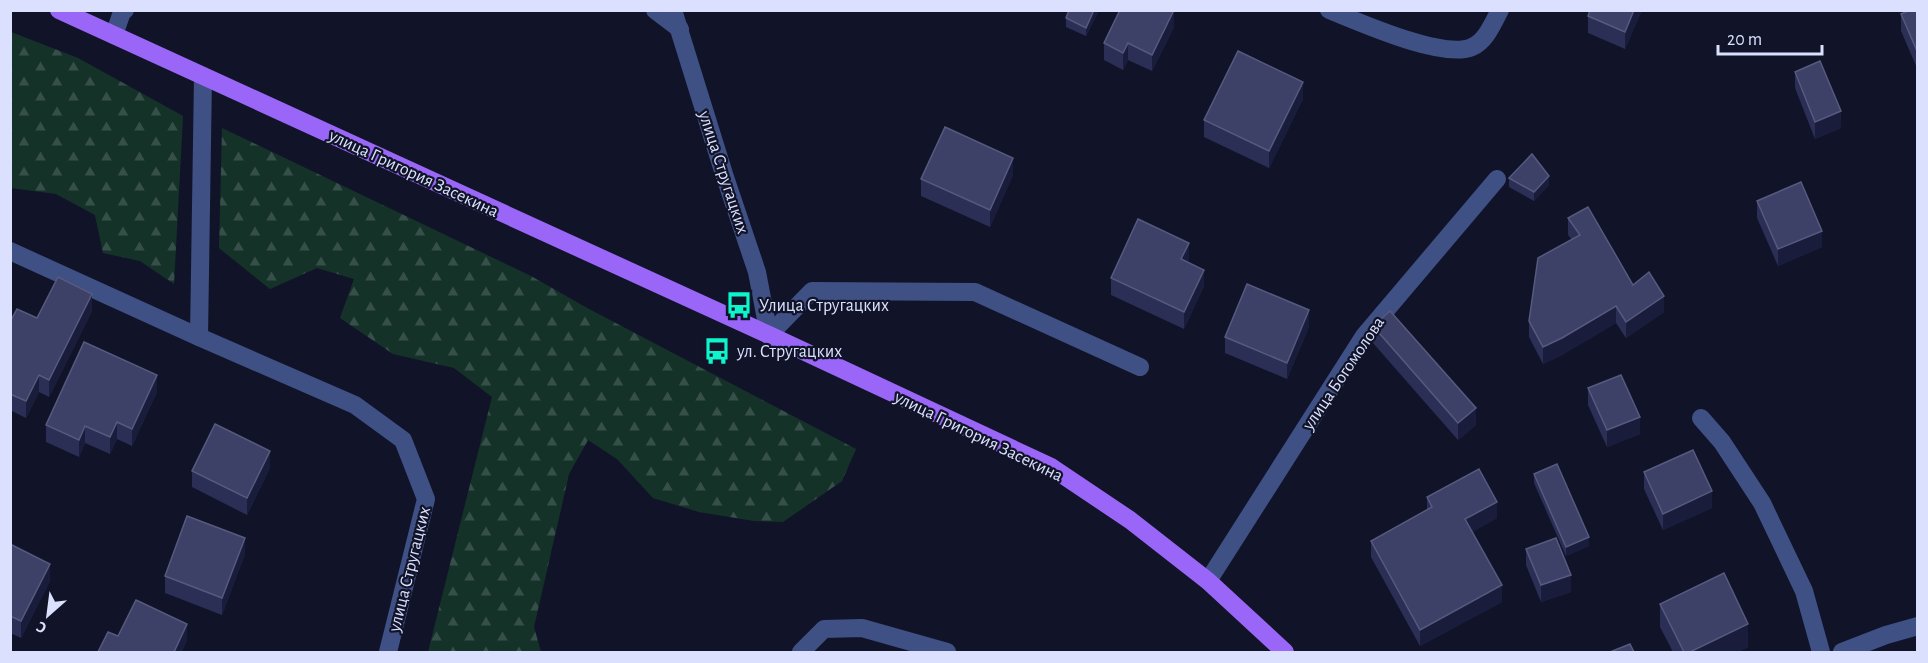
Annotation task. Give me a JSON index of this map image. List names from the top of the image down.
{
  "streets": {
    "main road": ["улица Григория Засекина"],
    "street": ["улица Стругацких", "улица Богомолова"]
  },
  "crossings": [
    ["улица Стругацких", "улица Григория Засекина"],
    ["улица Григория Засекина", "улица Богомолова"]
  ],
  "places": {
    "bus stop": ["Улица Стругацких", "ул. Стругацких"]
  },
  "scale_bar": "20 m",
  "north": "bottom left"
}
